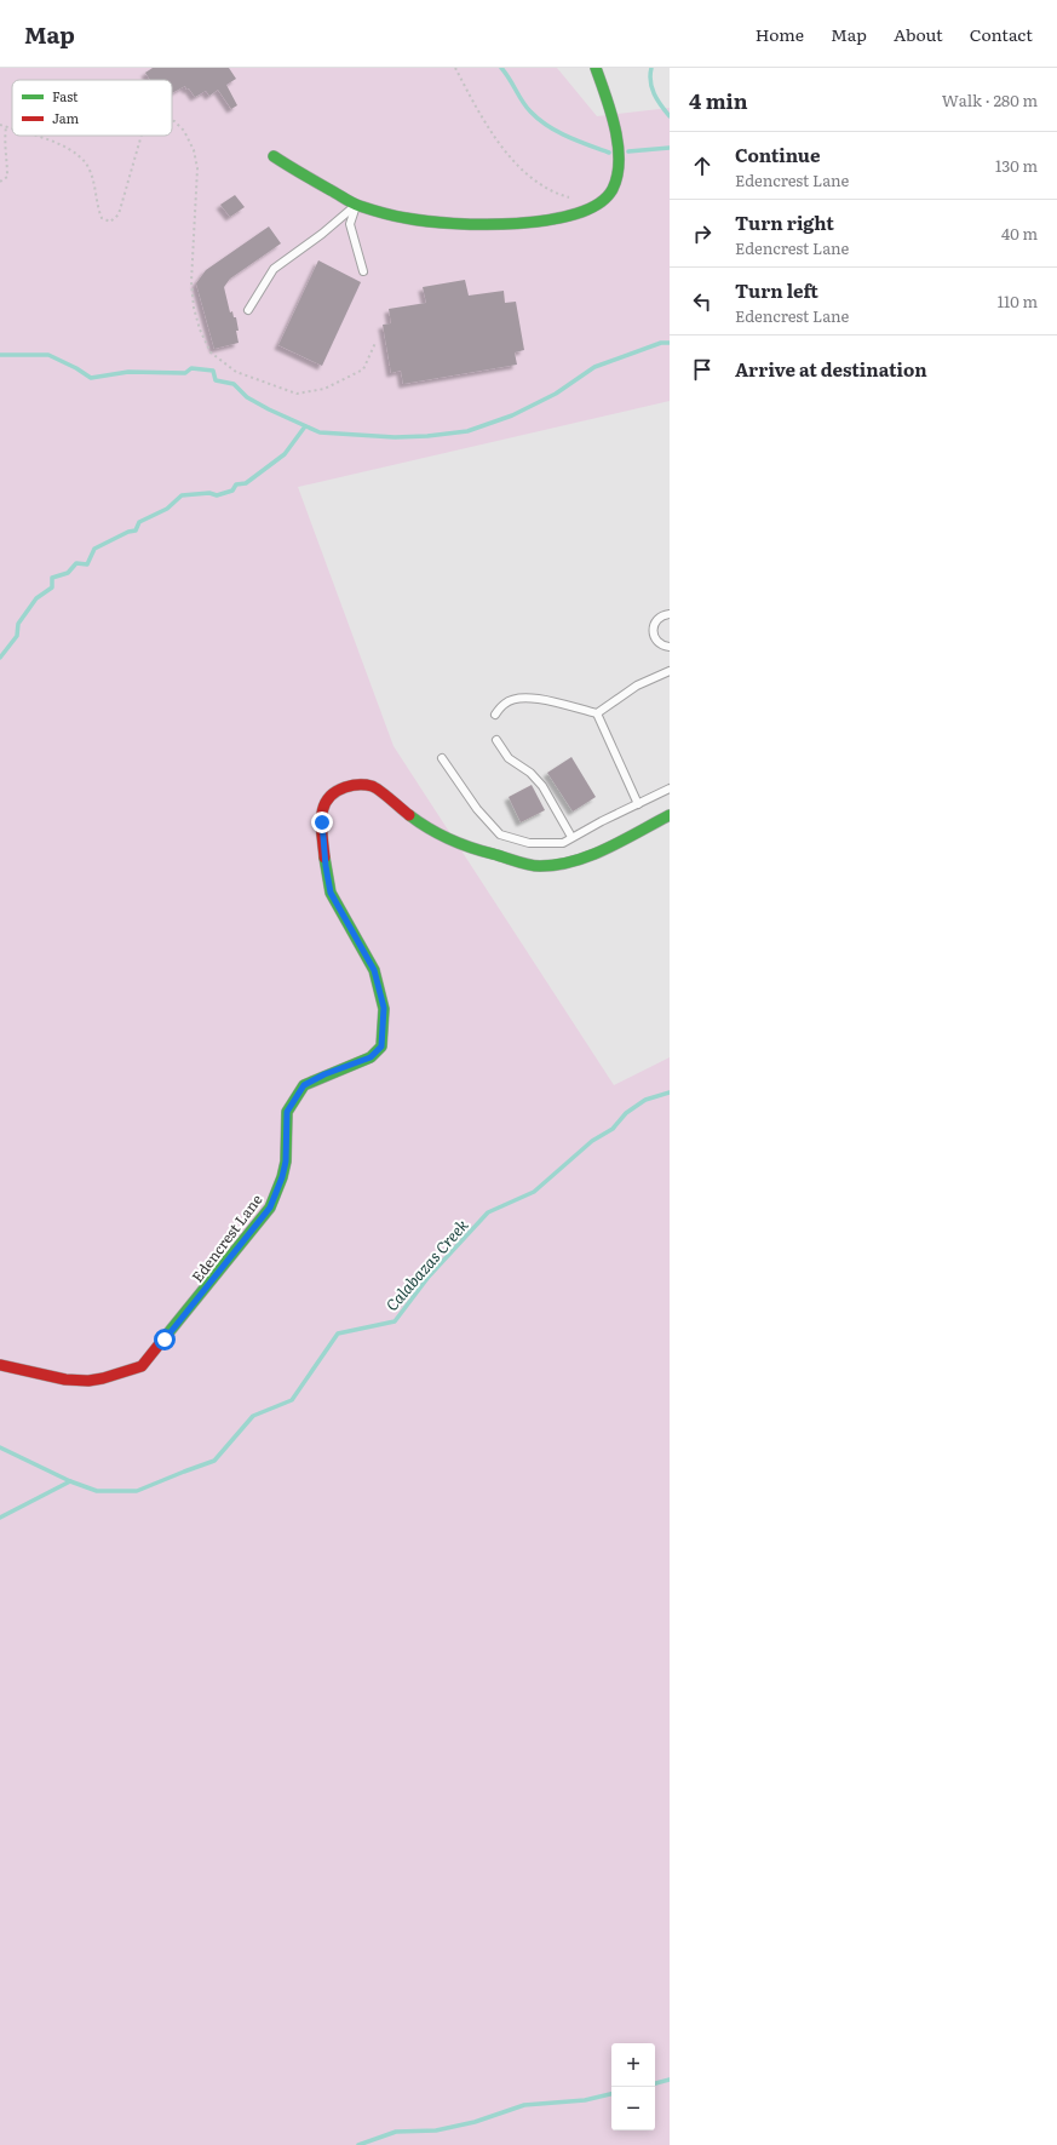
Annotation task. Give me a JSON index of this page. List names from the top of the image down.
{
  "streets": {
    "street": ["Edencrest Lane"]
  },
  "water": ["Calabazas Creek"],
  "legend": ["Fast", "Jam"],
  "page": {
    "header": "Map",
    "nav": [
      "Home",
      "Map",
      "About",
      "Contact"
    ],
    "heading": ["4 min", "Walk · 280 m"],
    "list": [
      ["Continue", "Edencrest Lane", "130 m"],
      ["Turn right", "Edencrest Lane", "40 m"],
      ["Turn left", "Edencrest Lane", "110 m"],
      "Arrive at destination"
    ],
    "map_buttons": ["+", "−"]
  }
}
